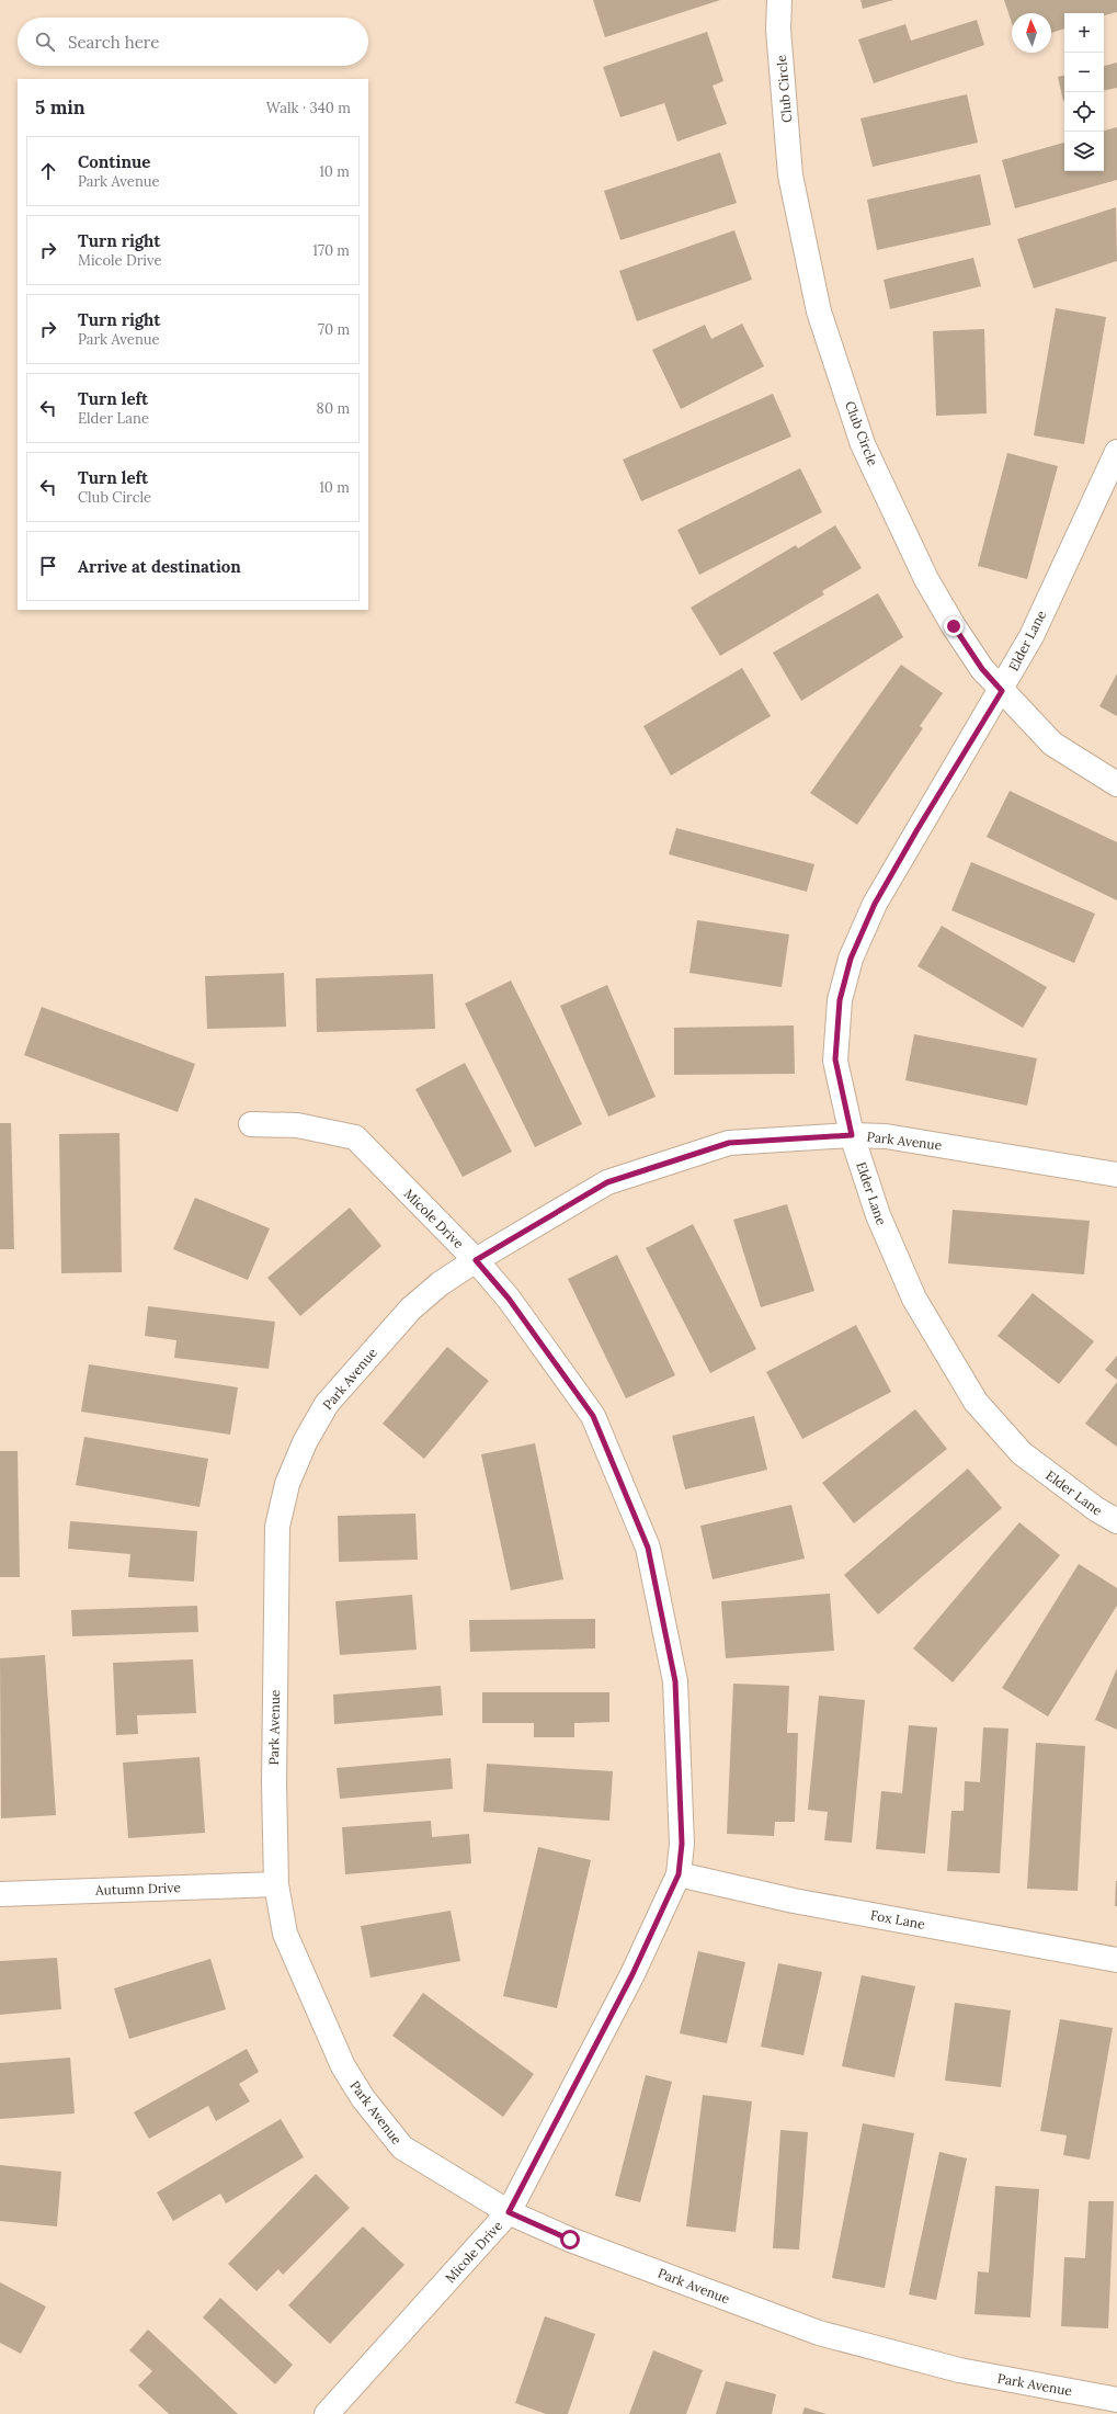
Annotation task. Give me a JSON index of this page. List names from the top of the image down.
{
  "streets": {
    "street": [
      "Club Circle",
      "Elder Lane",
      "Park Avenue",
      "Micole Drive",
      "Autumn Drive",
      "Fox Lane"
    ]
  },
  "crossings": [
    ["Club Circle", "Elder Lane"],
    ["Elder Lane", "Park Avenue"],
    ["Park Avenue", "Micole Drive"],
    ["Park Avenue", "Autumn Drive"],
    ["Micole Drive", "Fox Lane"]
  ],
  "north": "top",
  "page": {
    "map_buttons": ["+", "−"],
    "search": "Search here",
    "heading": ["5 min", "Walk · 340 m"],
    "list": [
      ["Continue", "Park Avenue", "10 m"],
      ["Turn right", "Micole Drive", "170 m"],
      ["Turn right", "Park Avenue", "70 m"],
      ["Turn left", "Elder Lane", "80 m"],
      ["Turn left", "Club Circle", "10 m"],
      "Arrive at destination"
    ]
  }
}
